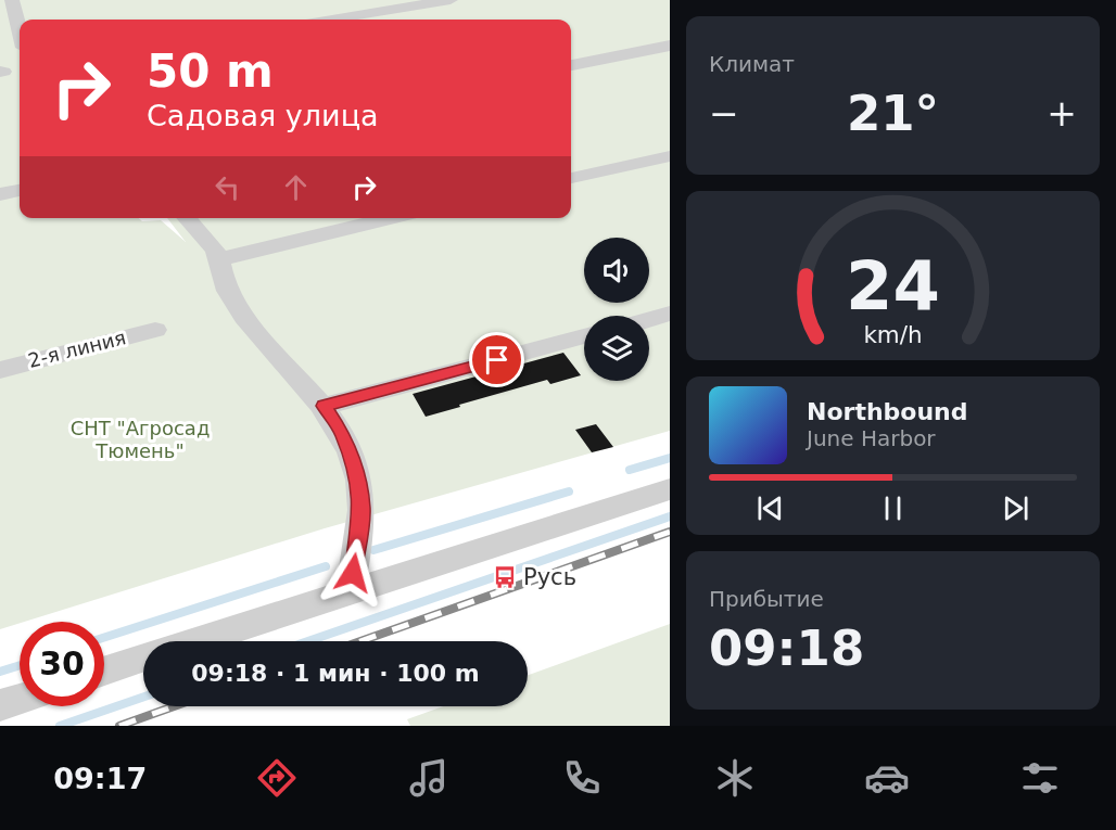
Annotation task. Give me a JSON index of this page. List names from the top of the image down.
{
  "streets": {
    "street": ["2-я линия"]
  },
  "parks": ["СНТ \"Агросад Тюмень\""],
  "places": {
    "bus stop": ["Русь"]
  },
  "page": {
    "tile": [
      "Климат",
      ["Прибытие", "09:18"]
    ],
    "turn": ["50 m", "Садовая улица"],
    "heat": ["−", "21°", "+"],
    "song": ["Northbound", "June Harbor"],
    "limit": "30",
    "trip": "09:18 · 1 мин · 100 m",
    "tabs": "09:17",
    "gauge": ["24", "km/h"]
  }
}
